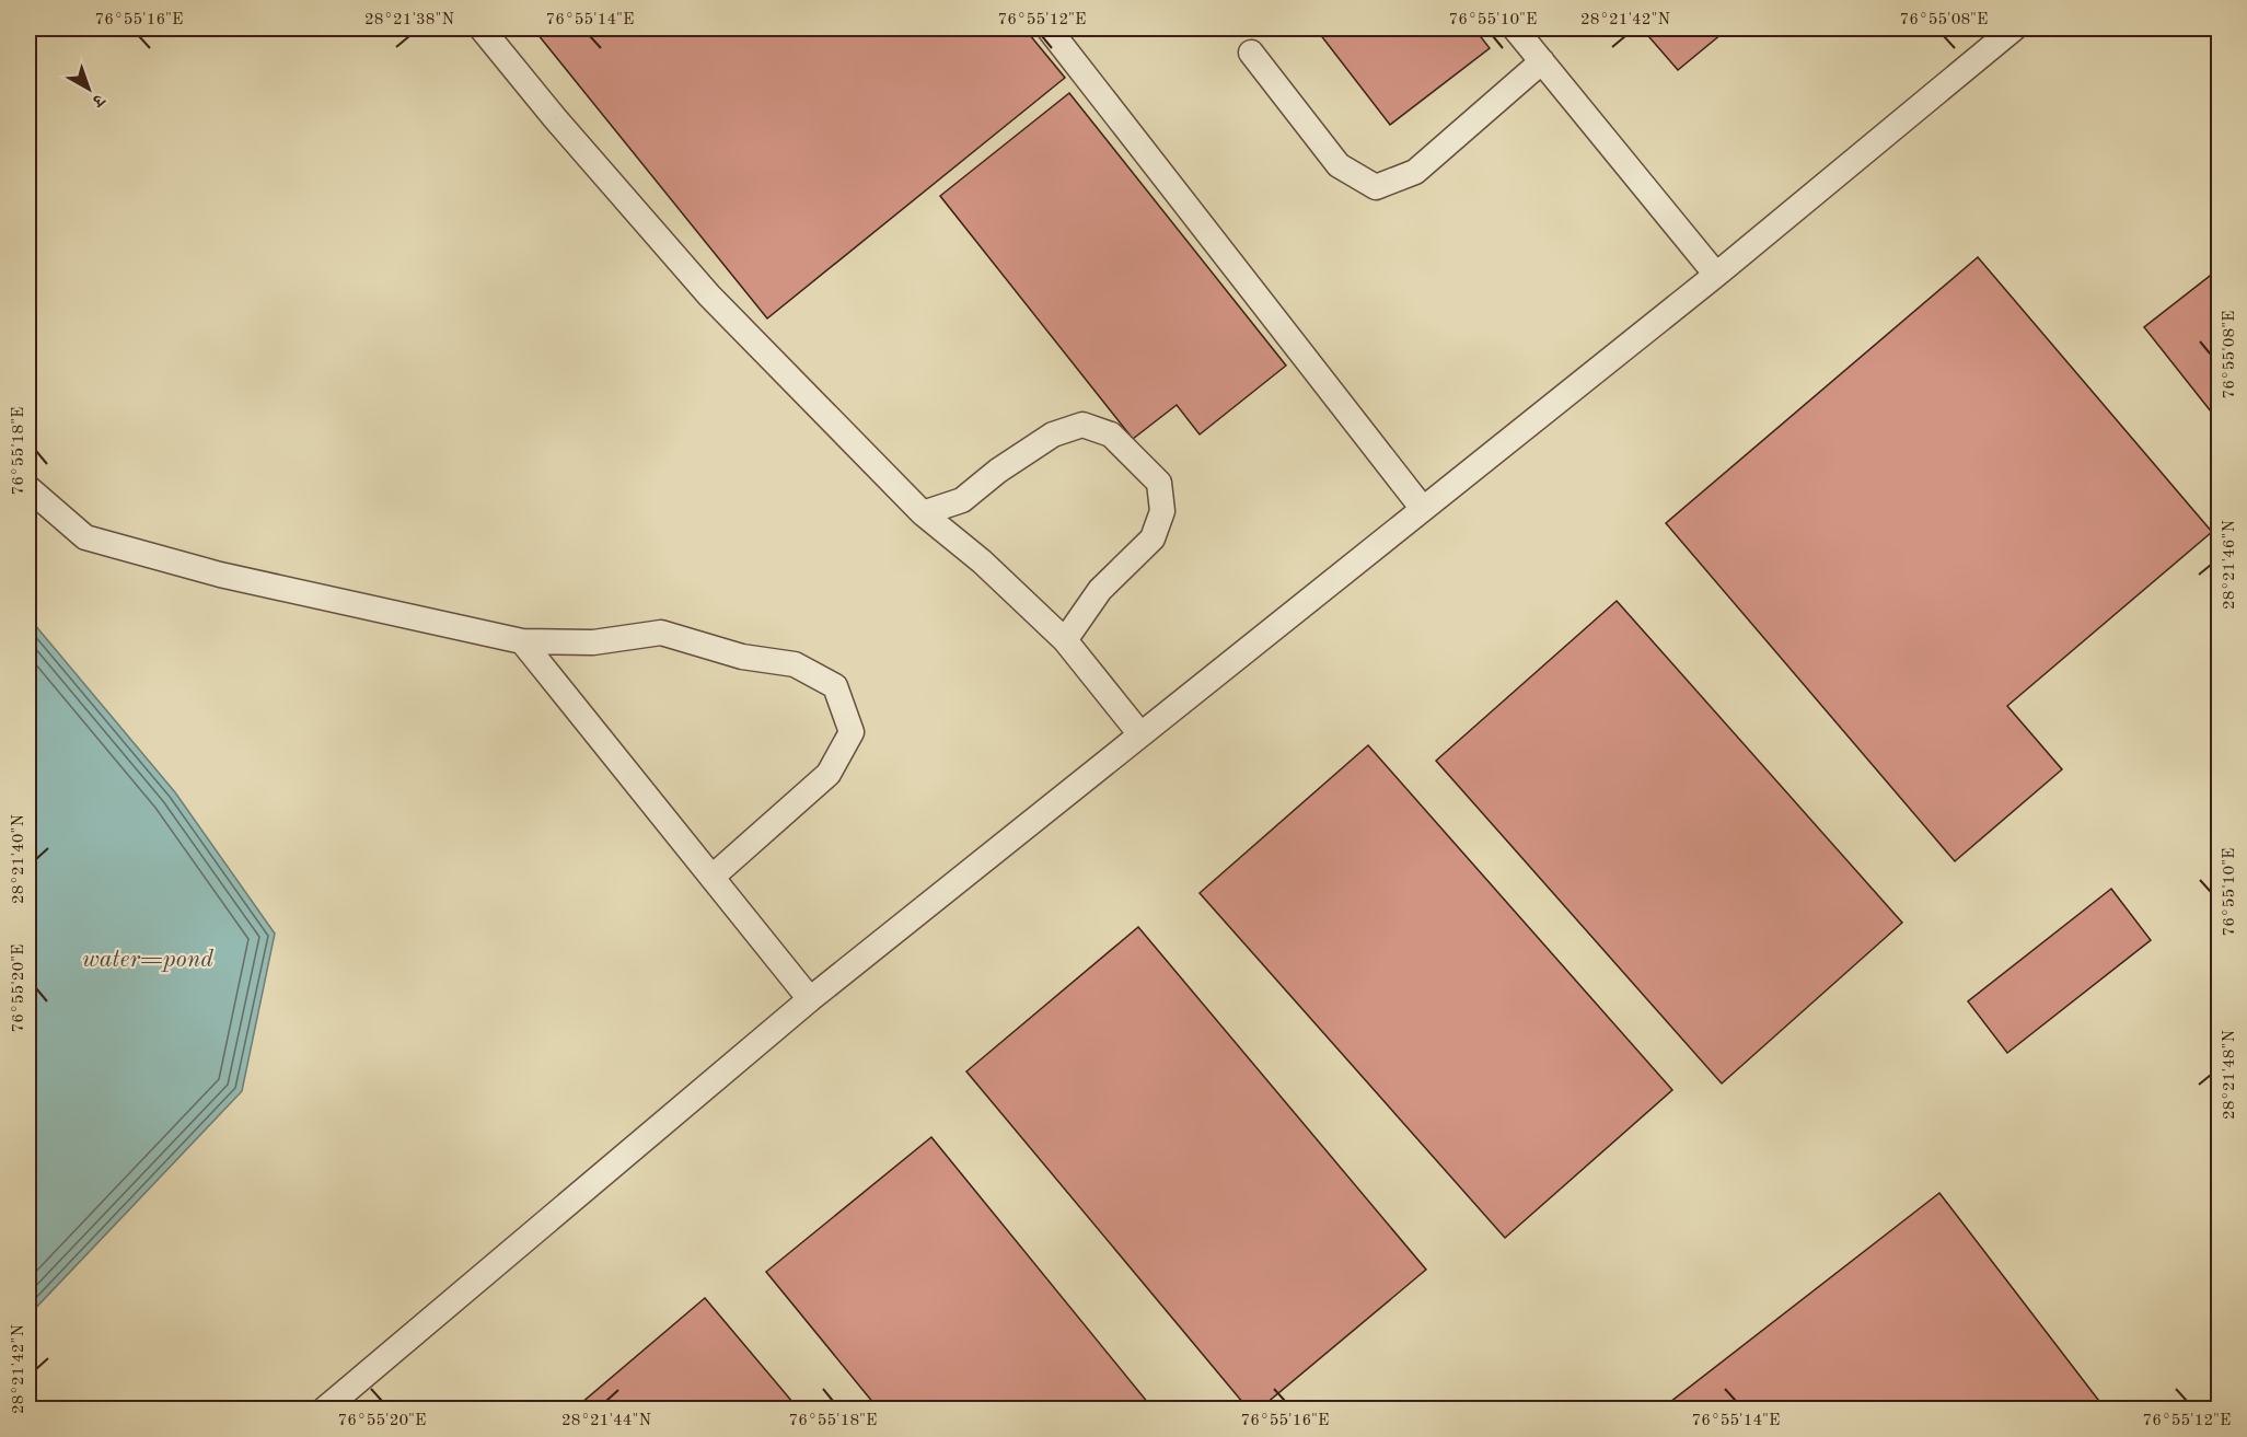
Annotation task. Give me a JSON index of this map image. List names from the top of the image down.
{
  "water": ["water=pond"],
  "north": "bottom right",
  "coordinates": [
    "76°55'16\"E",
    "28°21'38\"N",
    "76°55'14\"E",
    "76°55'12\"E",
    "76°55'10\"E",
    "28°21'42\"N",
    "76°55'08\"E",
    "76°55'18\"E",
    "28°21'46\"N",
    "28°21'40\"N",
    "76°55'20\"E",
    "28°21'48\"N",
    "28°21'44\"N"
  ]
}
